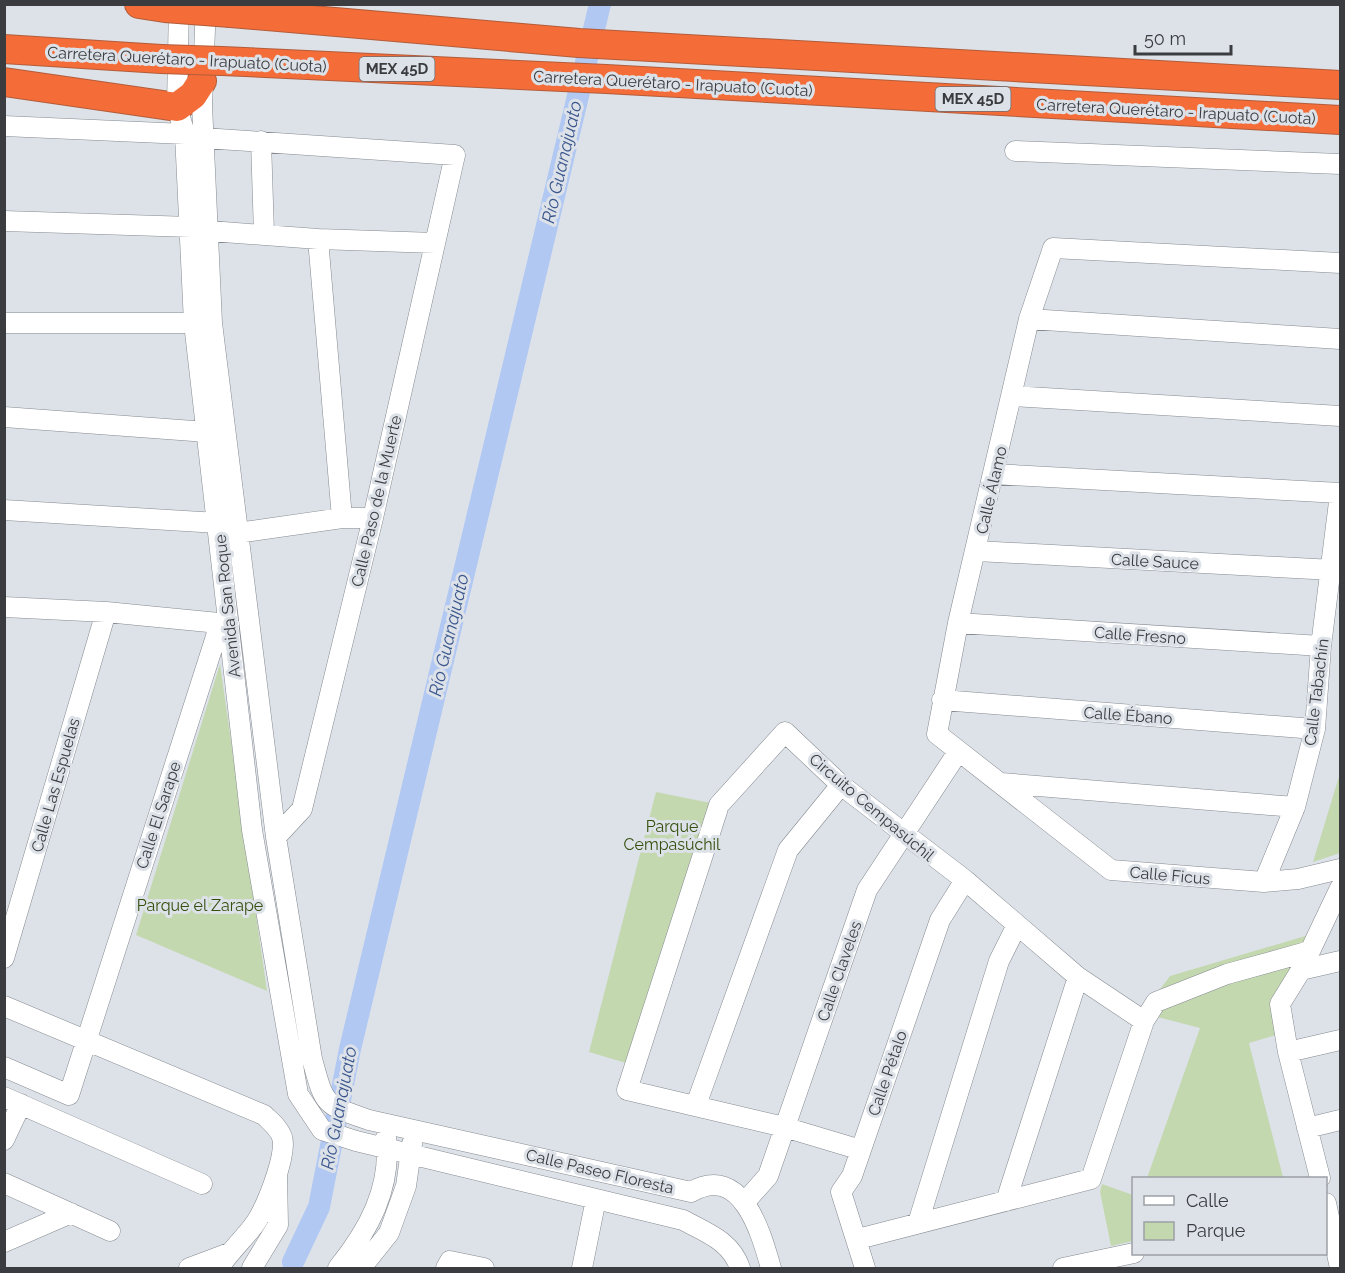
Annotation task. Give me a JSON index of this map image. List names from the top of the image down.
{
  "streets": {
    "highway": ["Carretera Querétaro - Irapuato (Cuota)", "MEX 45D"],
    "street": [
      "Calle Álamo",
      "Calle Paso de la Muerte",
      "Calle Sauce",
      "Avenida San Roque",
      "Calle Fresno",
      "Calle Tabachín",
      "Calle Ébano",
      "Calle Las Espuelas",
      "Circuito Cempasúchil",
      "Calle El Sarape",
      "Calle Ficus",
      "Calle Claveles",
      "Calle Pétalo",
      "Calle Paseo Floresta"
    ]
  },
  "crossings": [
    ["Carretera Querétaro - Irapuato (Cuota)", "Avenida San Roque"],
    ["MEX 45D", "Avenida San Roque"],
    ["Calle Álamo", "Calle Sauce"],
    ["Calle Álamo", "Calle Fresno"],
    ["Calle Álamo", "Calle Ébano"],
    ["Calle Álamo", "Calle Ficus"],
    ["Calle Paso de la Muerte", "Avenida San Roque"],
    ["Calle Sauce", "Calle Tabachín"],
    ["Avenida San Roque", "Calle El Sarape"],
    ["Avenida San Roque", "Calle Paseo Floresta"],
    ["Calle Fresno", "Calle Tabachín"],
    ["Calle Tabachín", "Calle Ébano"],
    ["Calle Tabachín", "Calle Ficus"],
    ["Circuito Cempasúchil", "Calle Claveles"],
    ["Circuito Cempasúchil", "Calle Pétalo"],
    ["Calle Ficus", "Calle Claveles"],
    ["Calle Claveles", "Calle Paseo Floresta"]
  ],
  "water": ["Río Guanajuato"],
  "parks": ["Parque Cempasúchil", "Parque el Zarape"],
  "legend": ["Calle", "Parque"],
  "scale_bar": "50 m"
}
